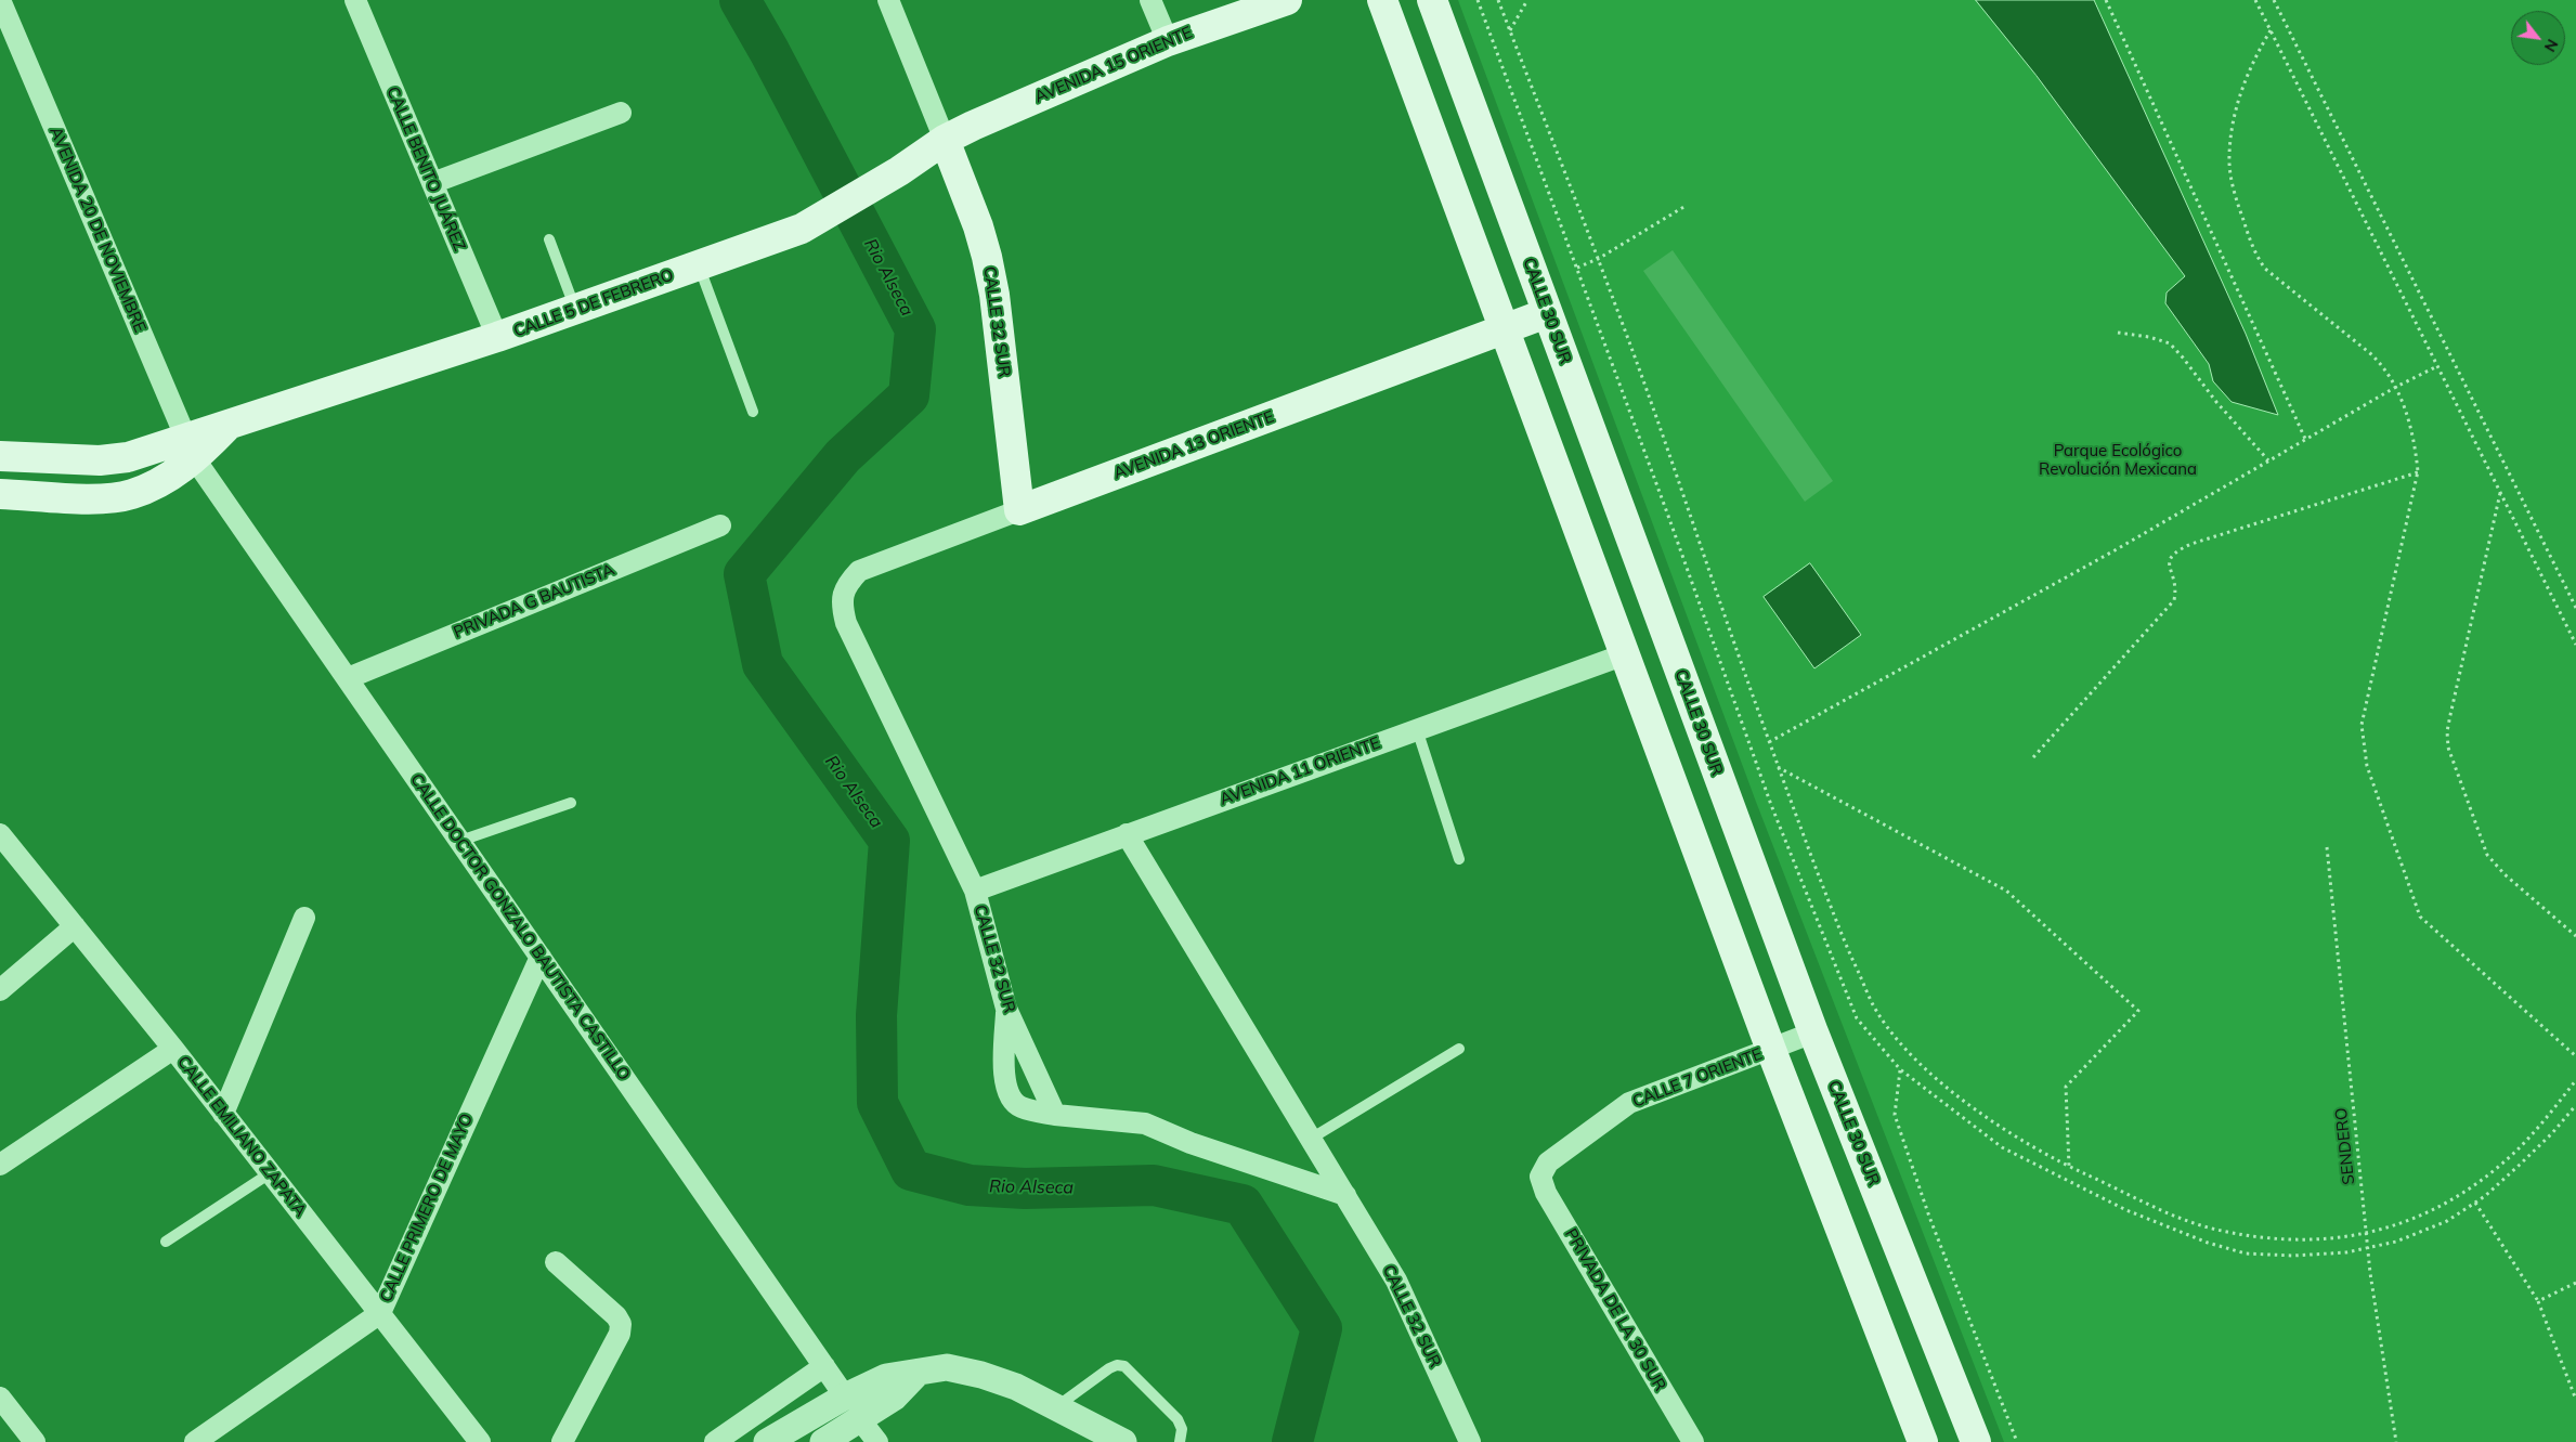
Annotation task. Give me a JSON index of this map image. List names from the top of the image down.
{
  "streets": {
    "main road": [
      "AVENIDA 15 ORIENTE",
      "CALLE 5 DE FEBRERO",
      "CALLE 30 SUR",
      "CALLE 32 SUR",
      "AVENIDA 13 ORIENTE"
    ],
    "street": [
      "CALLE BENITO JUÁREZ",
      "AVENIDA 20 DE NOVIEMBRE",
      "PRIVADA G BAUTISTA",
      "AVENIDA 11 ORIENTE",
      "CALLE DOCTOR GONZALO BAUTISTA CASTILLO",
      "CALLE 7 ORIENTE",
      "CALLE EMILIANO ZAPATA",
      "CALLE PRIMERO DE MAYO",
      "PRIVADA DE LA 30 SUR"
    ],
    "path": ["SENDERO"]
  },
  "crossings": [
    ["AVENIDA 15 ORIENTE", "CALLE 5 DE FEBRERO"],
    ["AVENIDA 15 ORIENTE", "CALLE 32 SUR"],
    ["CALLE BENITO JUÁREZ", "CALLE 5 DE FEBRERO"],
    ["AVENIDA 20 DE NOVIEMBRE", "CALLE 5 DE FEBRERO"],
    ["AVENIDA 20 DE NOVIEMBRE", "CALLE DOCTOR GONZALO BAUTISTA CASTILLO"],
    ["CALLE 5 DE FEBRERO", "CALLE 32 SUR"],
    ["CALLE 5 DE FEBRERO", "CALLE DOCTOR GONZALO BAUTISTA CASTILLO"],
    ["CALLE 30 SUR", "AVENIDA 13 ORIENTE"],
    ["CALLE 30 SUR", "CALLE 7 ORIENTE"],
    ["CALLE 32 SUR", "AVENIDA 13 ORIENTE"],
    ["CALLE 32 SUR", "AVENIDA 11 ORIENTE"],
    ["PRIVADA G BAUTISTA", "CALLE DOCTOR GONZALO BAUTISTA CASTILLO"],
    ["CALLE DOCTOR GONZALO BAUTISTA CASTILLO", "CALLE PRIMERO DE MAYO"],
    ["CALLE 7 ORIENTE", "PRIVADA DE LA 30 SUR"],
    ["CALLE EMILIANO ZAPATA", "CALLE PRIMERO DE MAYO"]
  ],
  "water": ["Rio Alseca"],
  "parks": ["Parque Ecológico Revolución Mexicana"],
  "north": "bottom right"
}
